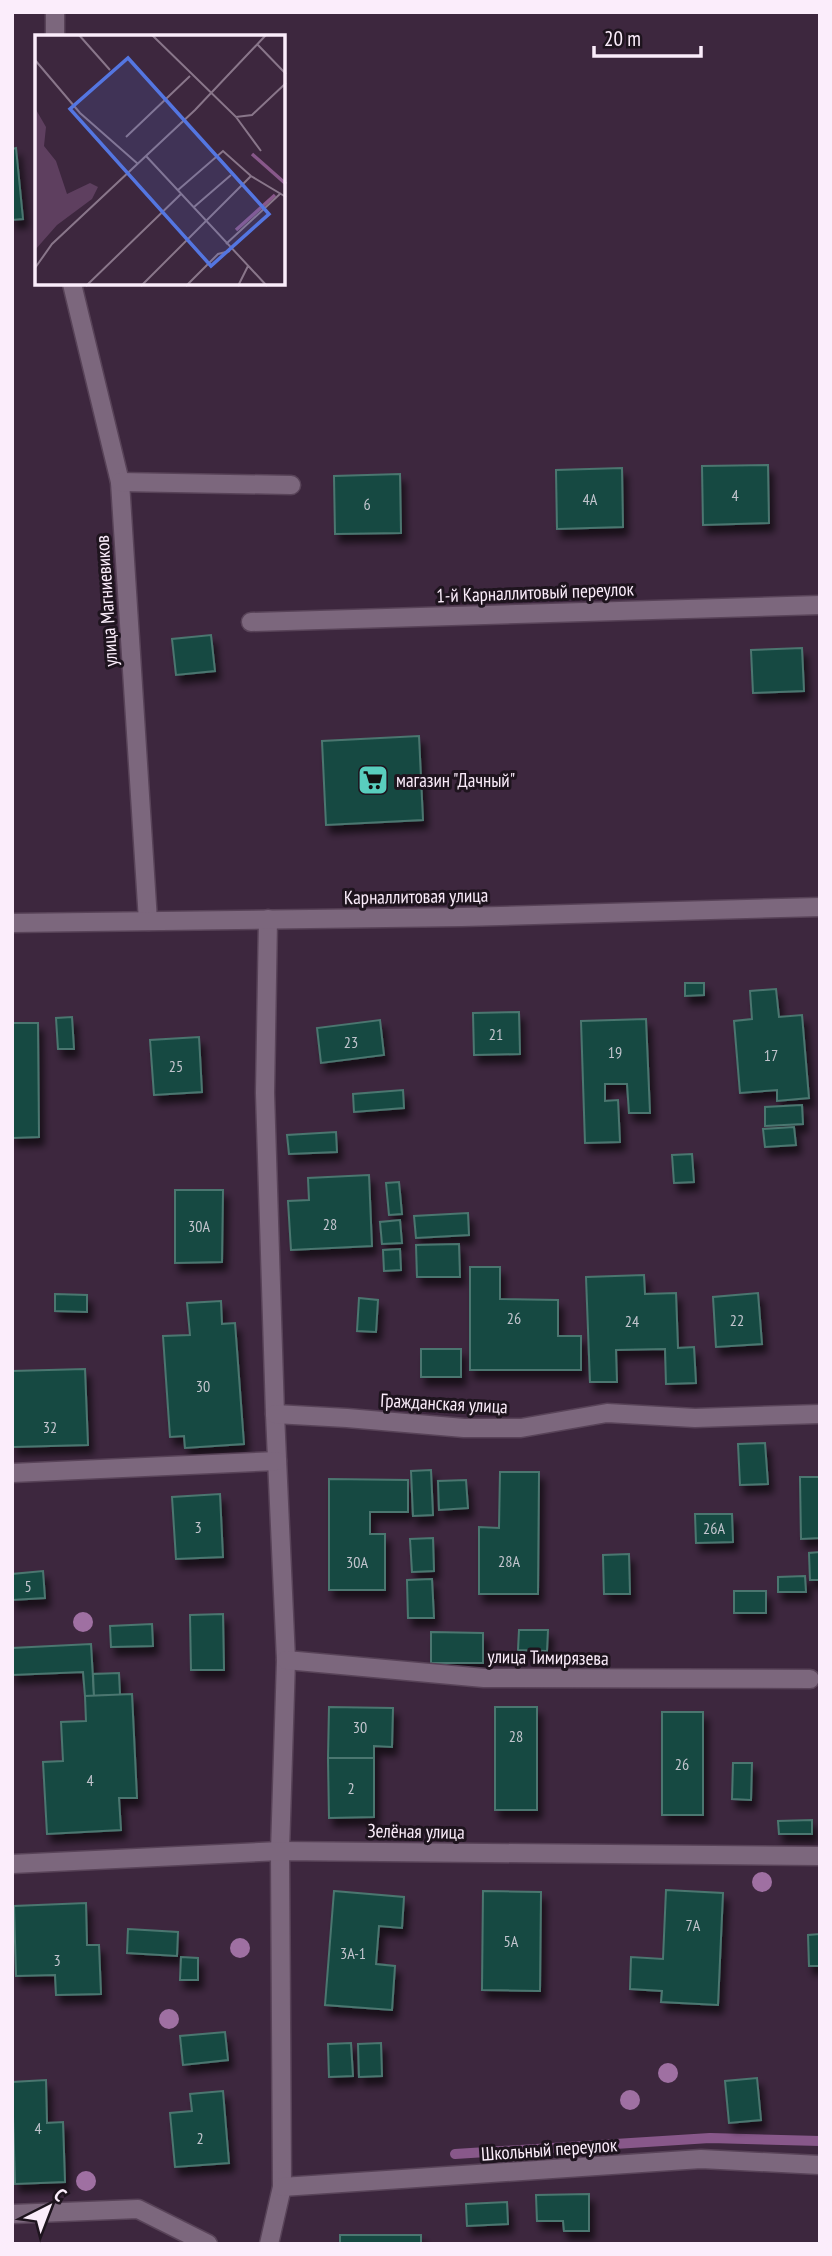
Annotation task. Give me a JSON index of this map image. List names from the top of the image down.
{
  "streets": {
    "street": [
      "1-й Карналлитовый переулок",
      "улица Магниевиков",
      "Карналлитовая улица",
      "Гражданская улица",
      "улица Тимирязева",
      "Зелёная улица",
      "Школьный переулок"
    ]
  },
  "crossings": [
    ["улица Магниевиков", "Карналлитовая улица"]
  ],
  "places": {
    "supermarket": ["магазин \"Дачный\""]
  },
  "house_numbers": [
    "4",
    "4А",
    "6",
    "21",
    "23",
    "19",
    "17",
    "25",
    "28",
    "30А",
    "26",
    "22",
    "24",
    "30",
    "32",
    "3",
    "26А",
    "28А",
    "30А",
    "5",
    "30",
    "28",
    "26",
    "4",
    "2",
    "7А",
    "5А",
    "3А-1",
    "3",
    "4",
    "2"
  ],
  "scale_bar": "20 m",
  "north": "top right"
}
